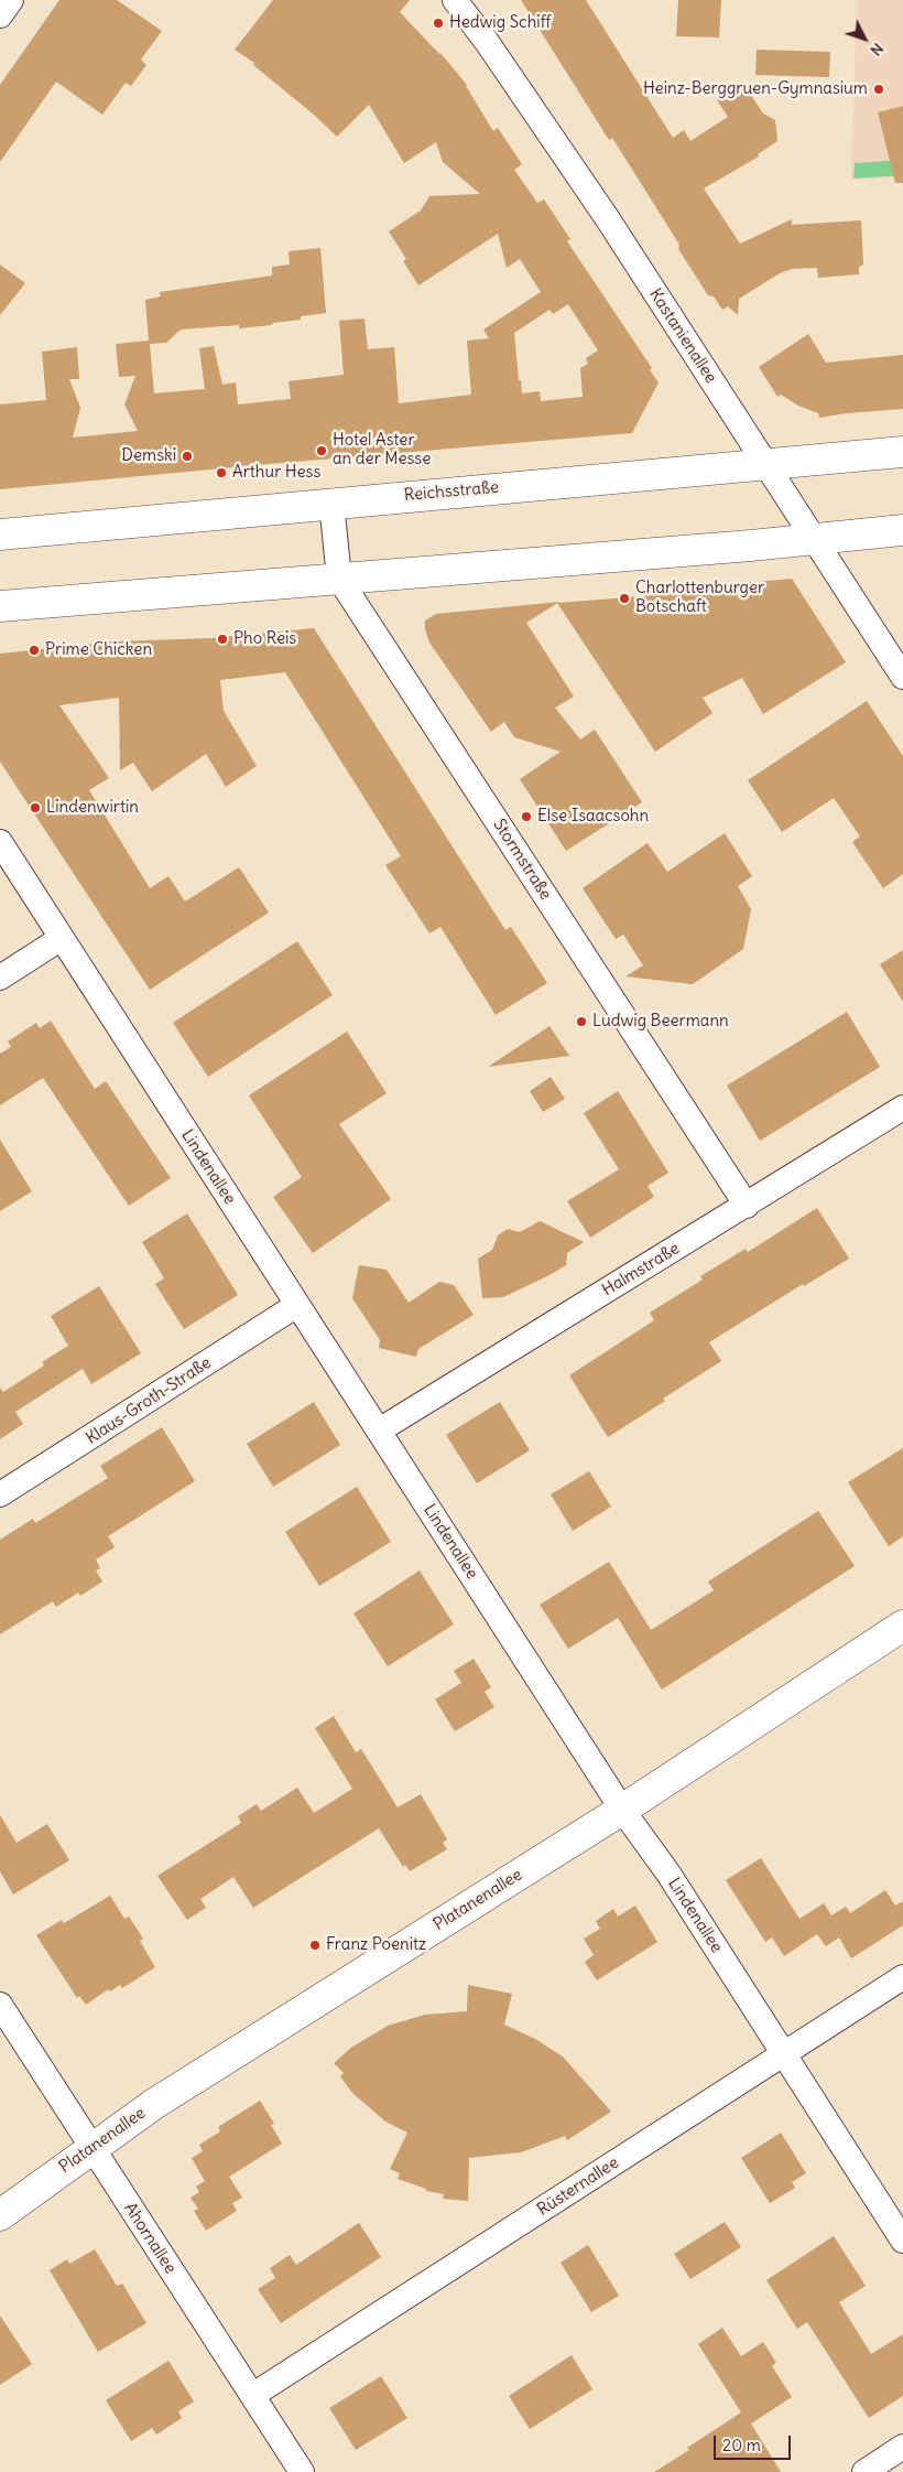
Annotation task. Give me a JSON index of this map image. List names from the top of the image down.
{
  "streets": {
    "main road": ["Reichsstraße", "Platanenallee"],
    "street": [
      "Kastanienallee",
      "Stormstraße",
      "Lindenallee",
      "Halmstraße",
      "Klaus-Groth-Straße",
      "Rüsternallee",
      "Ahornallee"
    ]
  },
  "crossings": [
    ["Kastanienallee", "Reichsstraße"],
    ["Reichsstraße", "Stormstraße"],
    ["Stormstraße", "Halmstraße"],
    ["Lindenallee", "Halmstraße"],
    ["Lindenallee", "Klaus-Groth-Straße"],
    ["Lindenallee", "Platanenallee"],
    ["Lindenallee", "Rüsternallee"],
    ["Platanenallee", "Ahornallee"],
    ["Rüsternallee", "Ahornallee"]
  ],
  "places": [
    "Hedwig Schiff",
    "Heinz-Berggruen-Gymnasium",
    "Hotel Aster an der Messe",
    "Demski",
    "Arthur Hess",
    "Charlottenburger Botschaft",
    "Pho Reis",
    "Prime Chicken",
    "Lindenwirtin",
    "Else Isaacsohn",
    "Ludwig Beermann",
    "Franz Poenitz"
  ],
  "scale_bar": "20 m",
  "north": "bottom right"
}
